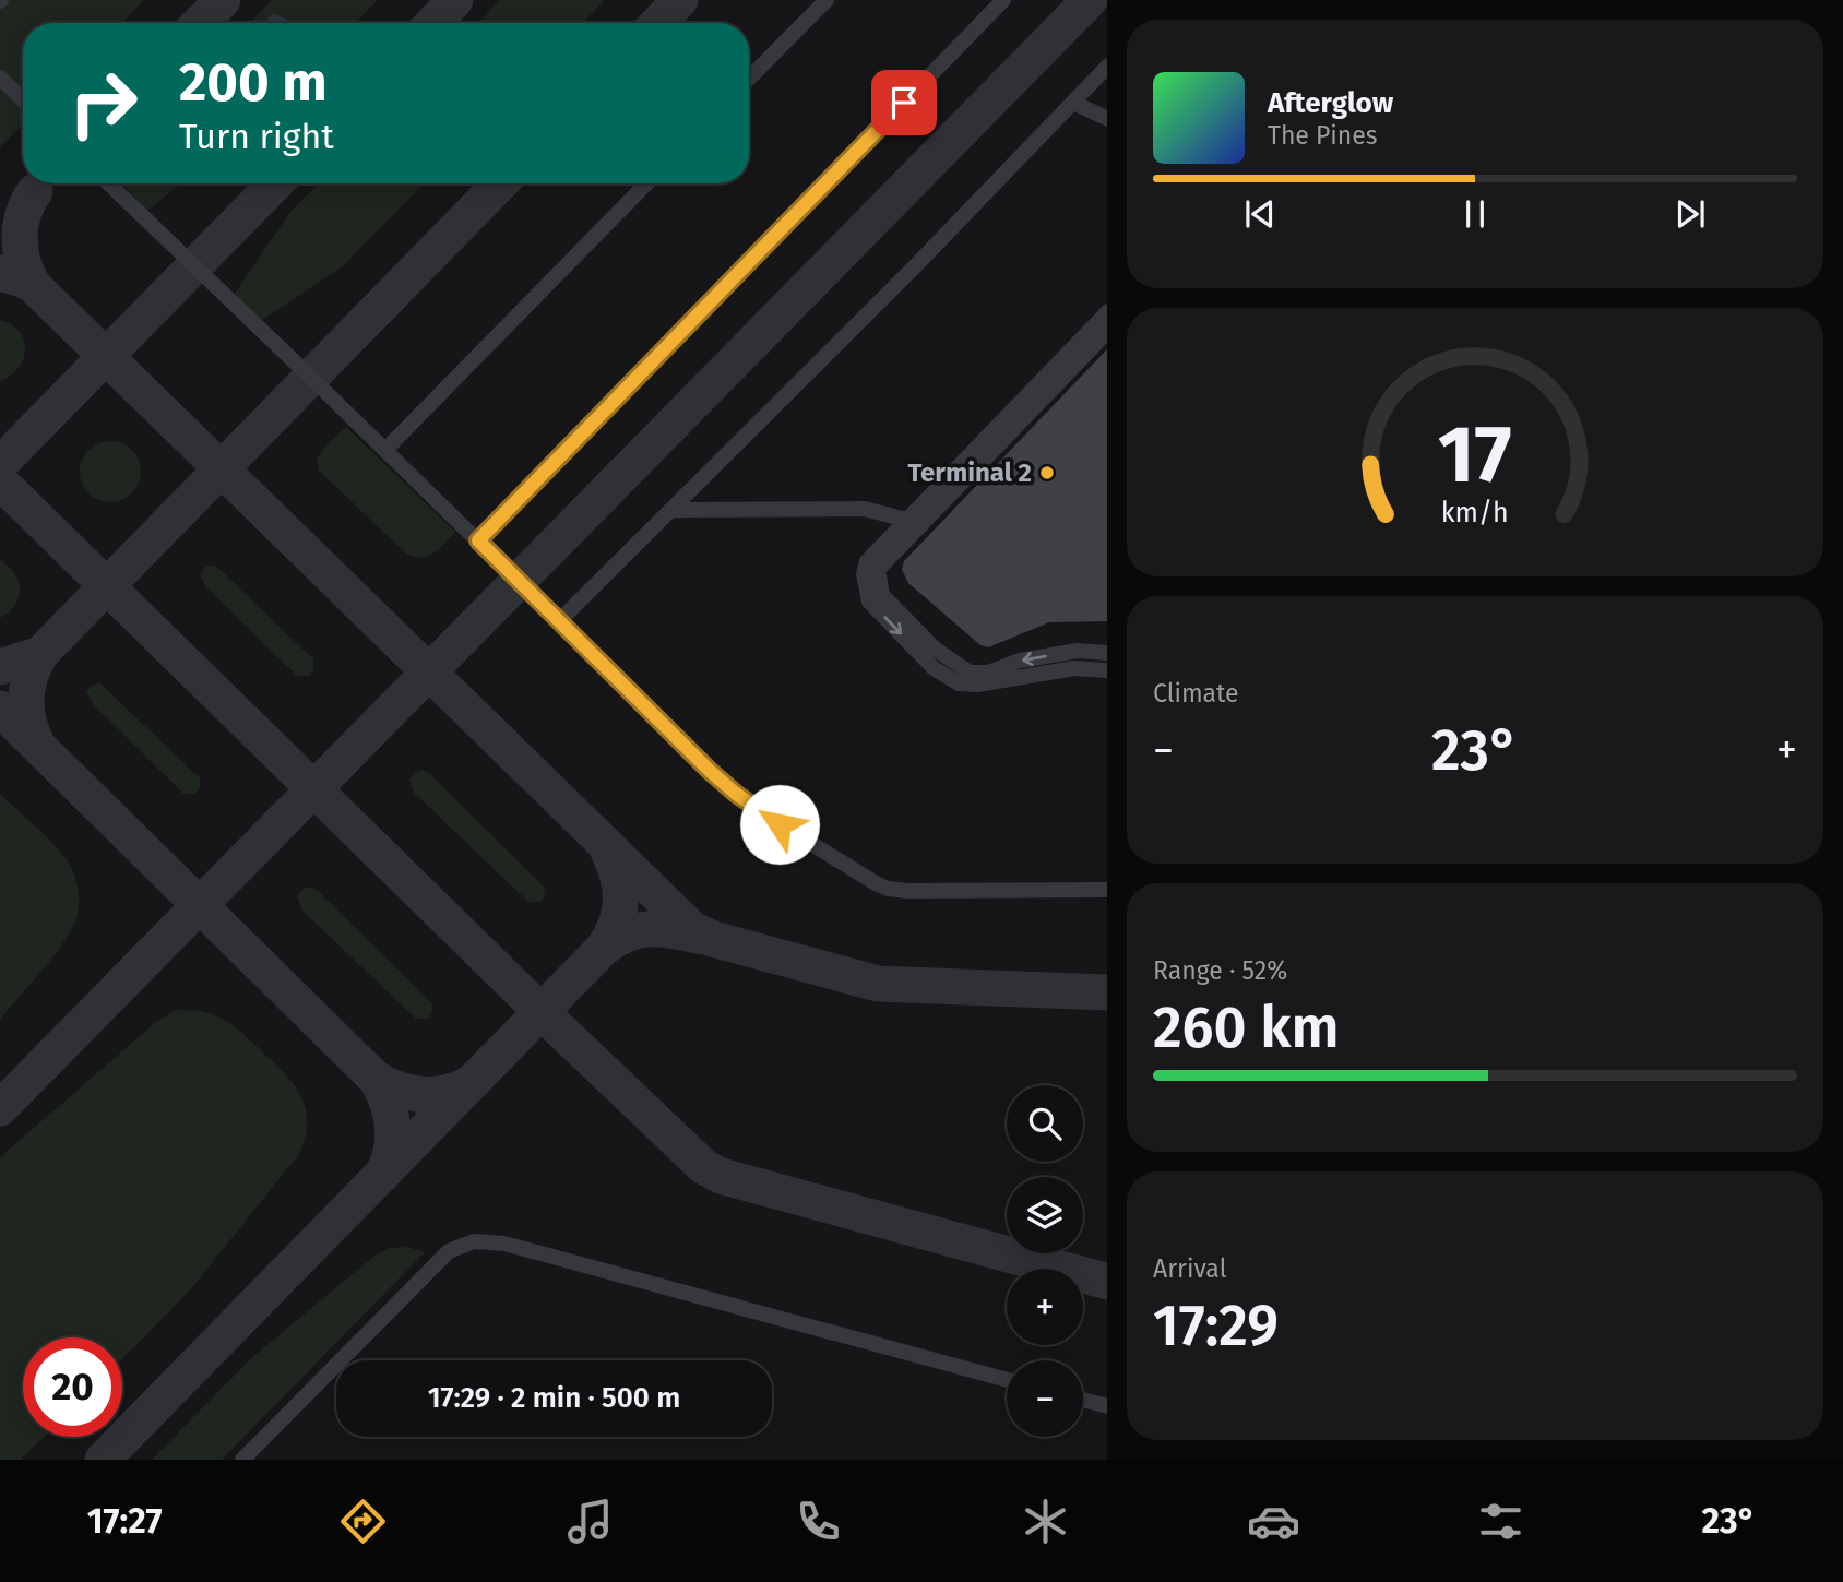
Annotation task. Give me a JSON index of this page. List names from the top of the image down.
{
  "places": ["Terminal 2"],
  "page": {
    "turn": ["200 m", "Turn right"],
    "song": ["Afterglow", "The Pines"],
    "tile": [
      "Climate",
      ["Range · 52%", "260 km"],
      ["Arrival", "17:29"]
    ],
    "heat": ["−", "23°", "+"],
    "map_buttons": ["+", "−"],
    "limit": "20",
    "trip": "17:29 · 2 min · 500 m",
    "tabs": ["17:27", "23°"],
    "gauge": ["17", "km/h"]
  }
}
